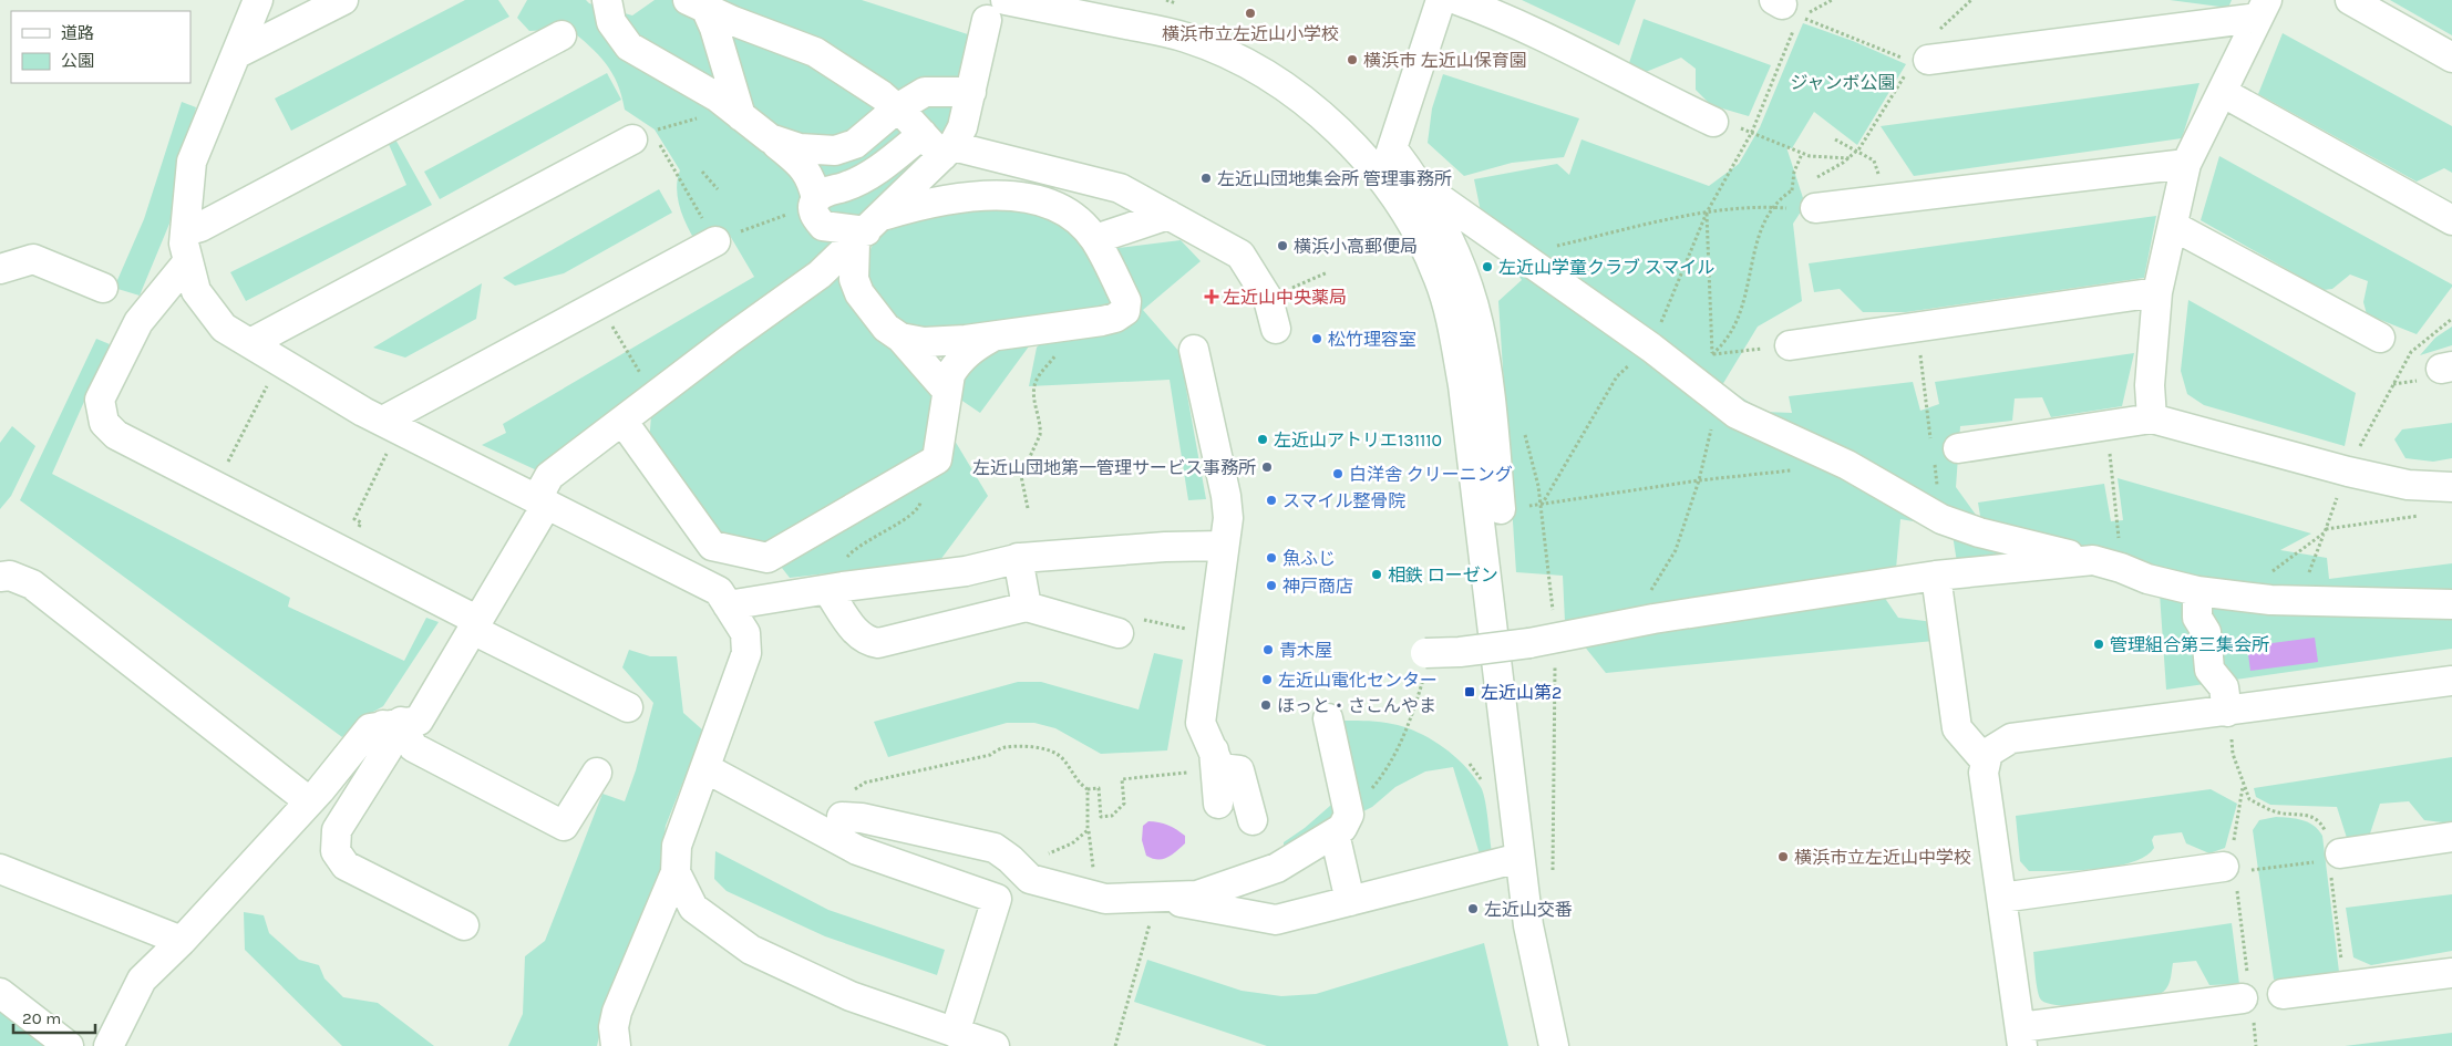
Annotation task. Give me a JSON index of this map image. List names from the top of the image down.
{
  "parks": ["ジャンボ公園"],
  "places": {
    "other": [
      "横浜市立左近山小学校",
      "横浜市 左近山保育園",
      "左近山団地集会所 管理事務所",
      "横浜小高郵便局",
      "左近山学童クラブ スマイル",
      "松竹理容室",
      "左近山アトリエ131110",
      "左近山団地第一管理サービス事務所",
      "白洋舎 クリーニング",
      "スマイル整骨院",
      "魚ふじ",
      "相鉄 ローゼン",
      "神戸商店",
      "管理組合第三集会所",
      "青木屋",
      "左近山電化センター",
      "ほっと・さこんやま",
      "横浜市立左近山中学校",
      "左近山交番"
    ],
    "health": ["左近山中央薬局"],
    "transit": ["左近山第2"]
  },
  "legend": ["道路", "公園"],
  "scale_bar": "20 m"
}
